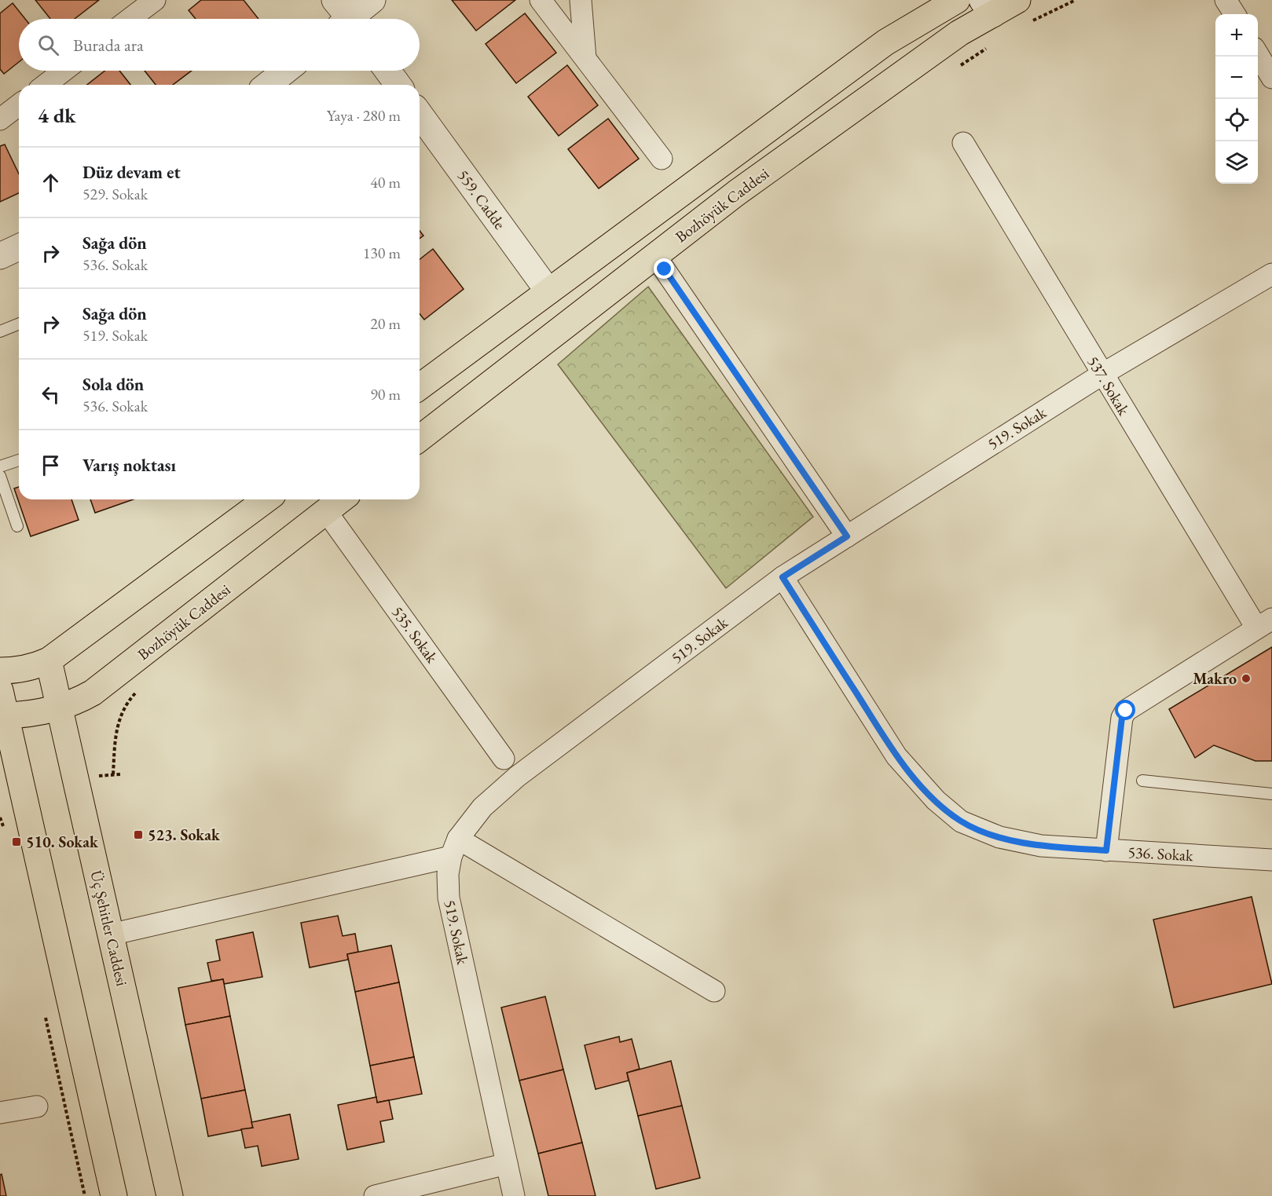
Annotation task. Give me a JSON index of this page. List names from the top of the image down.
{
  "streets": {
    "main road": ["Bozhöyük Caddesi", "Üç Şehitler Caddesi"],
    "street": [
      "559. Cadde",
      "537. Sokak",
      "519. Sokak",
      "535. Sokak",
      "536. Sokak"
    ]
  },
  "crossings": [
    ["Bozhöyük Caddesi", "535. Sokak"],
    ["Bozhöyük Caddesi", "Üç Şehitler Caddesi"],
    ["537. Sokak", "519. Sokak"],
    ["519. Sokak", "536. Sokak"]
  ],
  "places": {
    "other": ["Makro"],
    "transit": ["523. Sokak", "510. Sokak"]
  },
  "page": {
    "map_buttons": ["+", "−"],
    "search": "Burada ara",
    "heading": ["4 dk", "Yaya · 280 m"],
    "list": [
      ["Düz devam et", "529. Sokak", "40 m"],
      ["Sağa dön", "536. Sokak", "130 m"],
      ["Sağa dön", "519. Sokak", "20 m"],
      ["Sola dön", "536. Sokak", "90 m"],
      "Varış noktası"
    ]
  }
}
